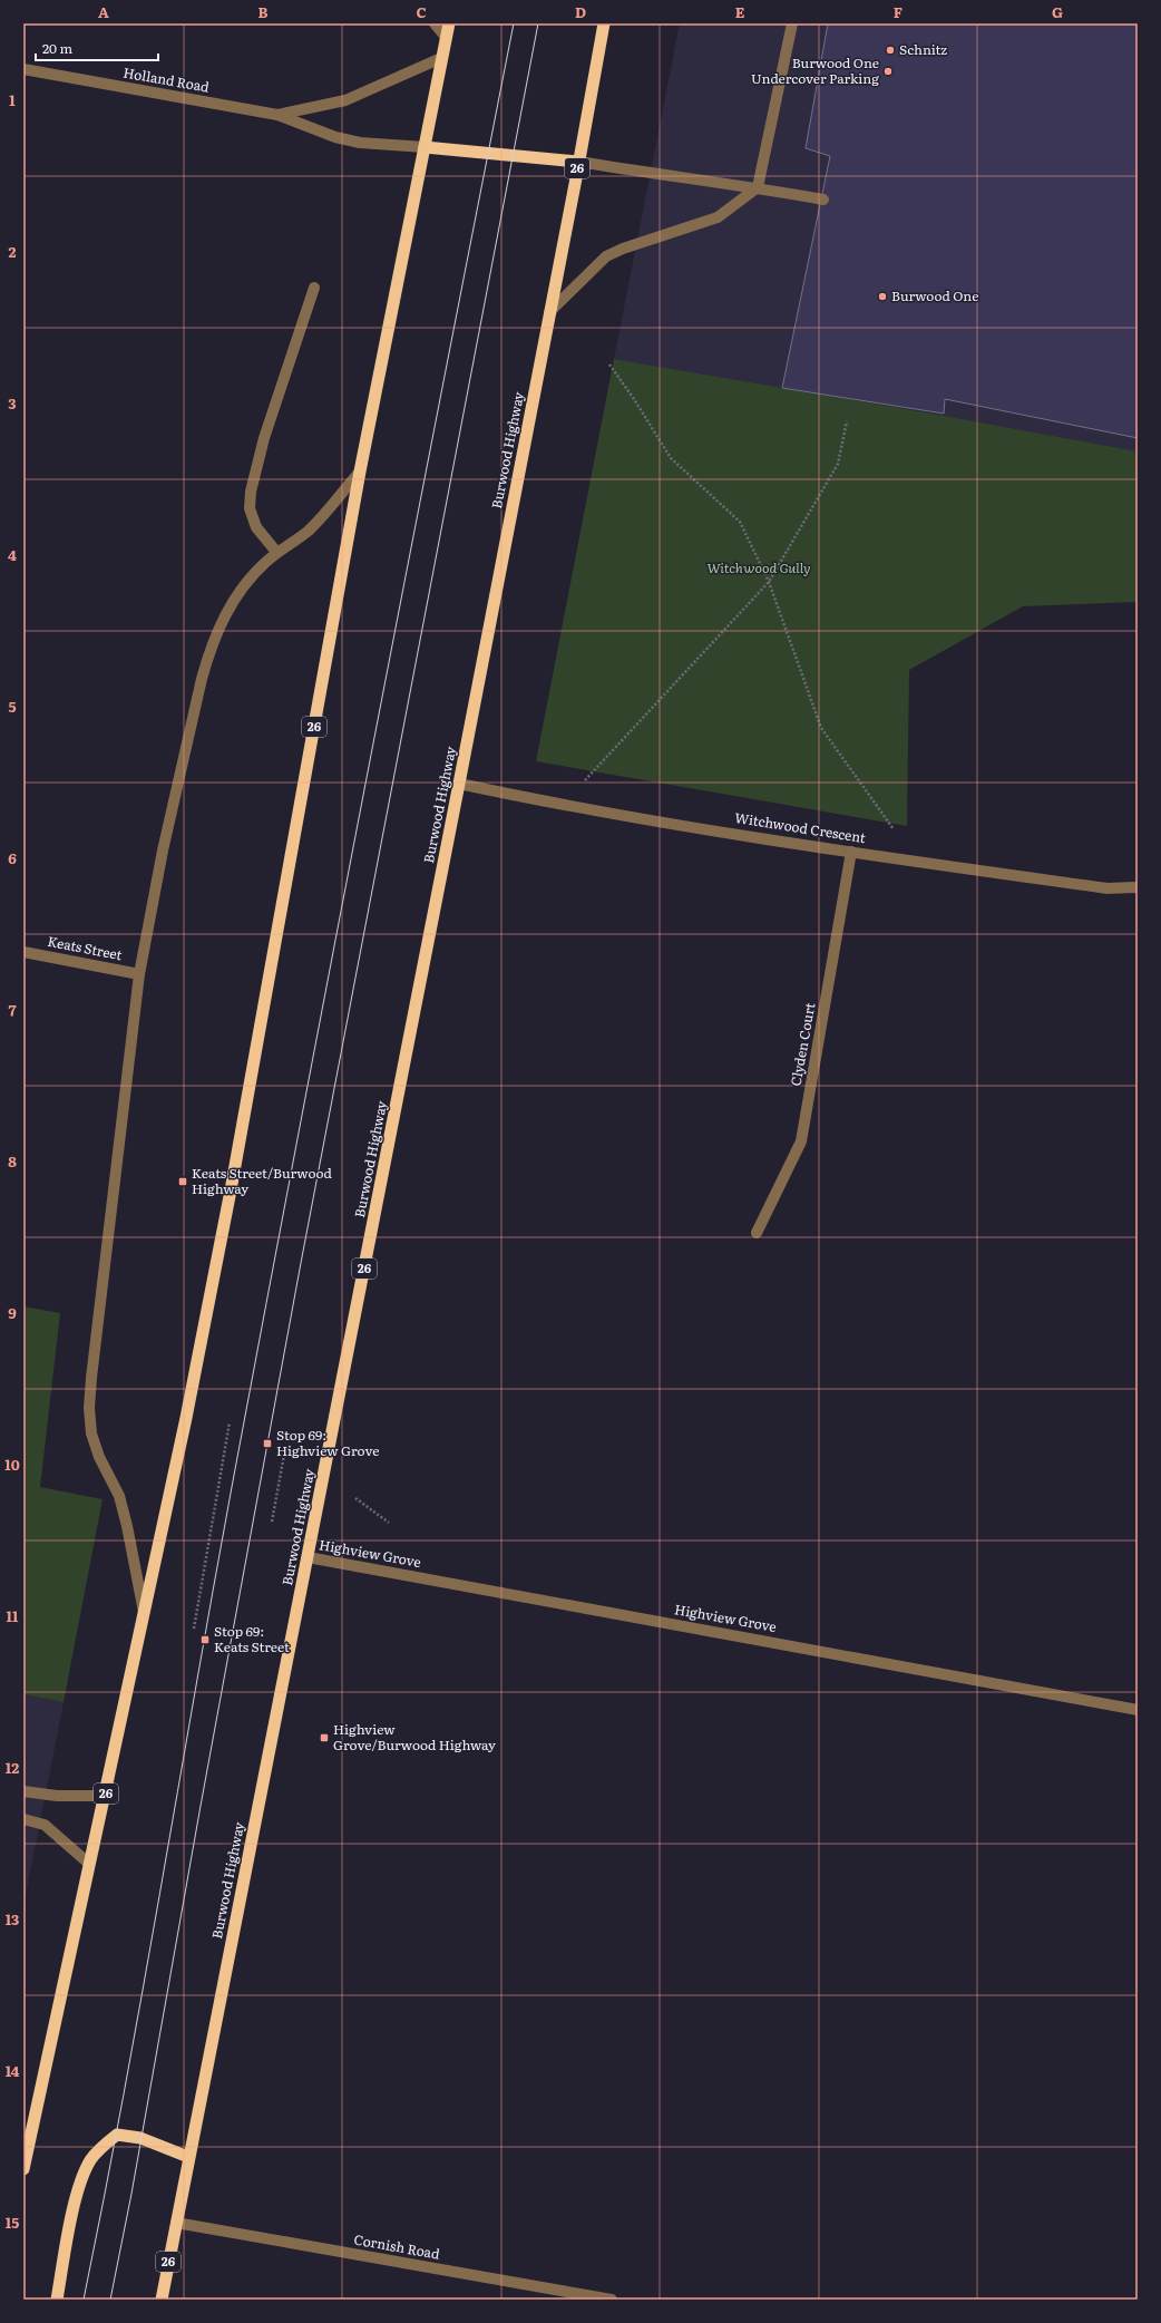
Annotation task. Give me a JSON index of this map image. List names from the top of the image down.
{
  "streets": {
    "highway": ["26", "Burwood Highway"],
    "street": [
      "Holland Road",
      "Witchwood Crescent",
      "Keats Street",
      "Clyden Court",
      "Highview Grove",
      "Cornish Road"
    ]
  },
  "crossings": [
    ["Holland Road", "26"],
    ["Burwood Highway", "Witchwood Crescent"],
    ["Burwood Highway", "Highview Grove"],
    ["Burwood Highway", "Cornish Road"],
    ["Witchwood Crescent", "Clyden Court"]
  ],
  "parks": ["Witchwood Gully"],
  "places": {
    "other": ["Schnitz", "Burwood One Undercover Parking", "Burwood One"],
    "transit": [
      "Keats Street/Burwood Highway",
      "Stop 69: Highview Grove",
      "Stop 69: Keats Street",
      "Highview Grove/Burwood Highway"
    ]
  },
  "scale_bar": "20 m",
  "grid": {
    "columns": [
      "A",
      "B",
      "C",
      "D",
      "E",
      "F",
      "G"
    ],
    "rows": [
      "1",
      "2",
      "3",
      "4",
      "5",
      "6",
      "7",
      "8",
      "9",
      "10",
      "11",
      "12",
      "13",
      "14",
      "15"
    ]
  }
}
